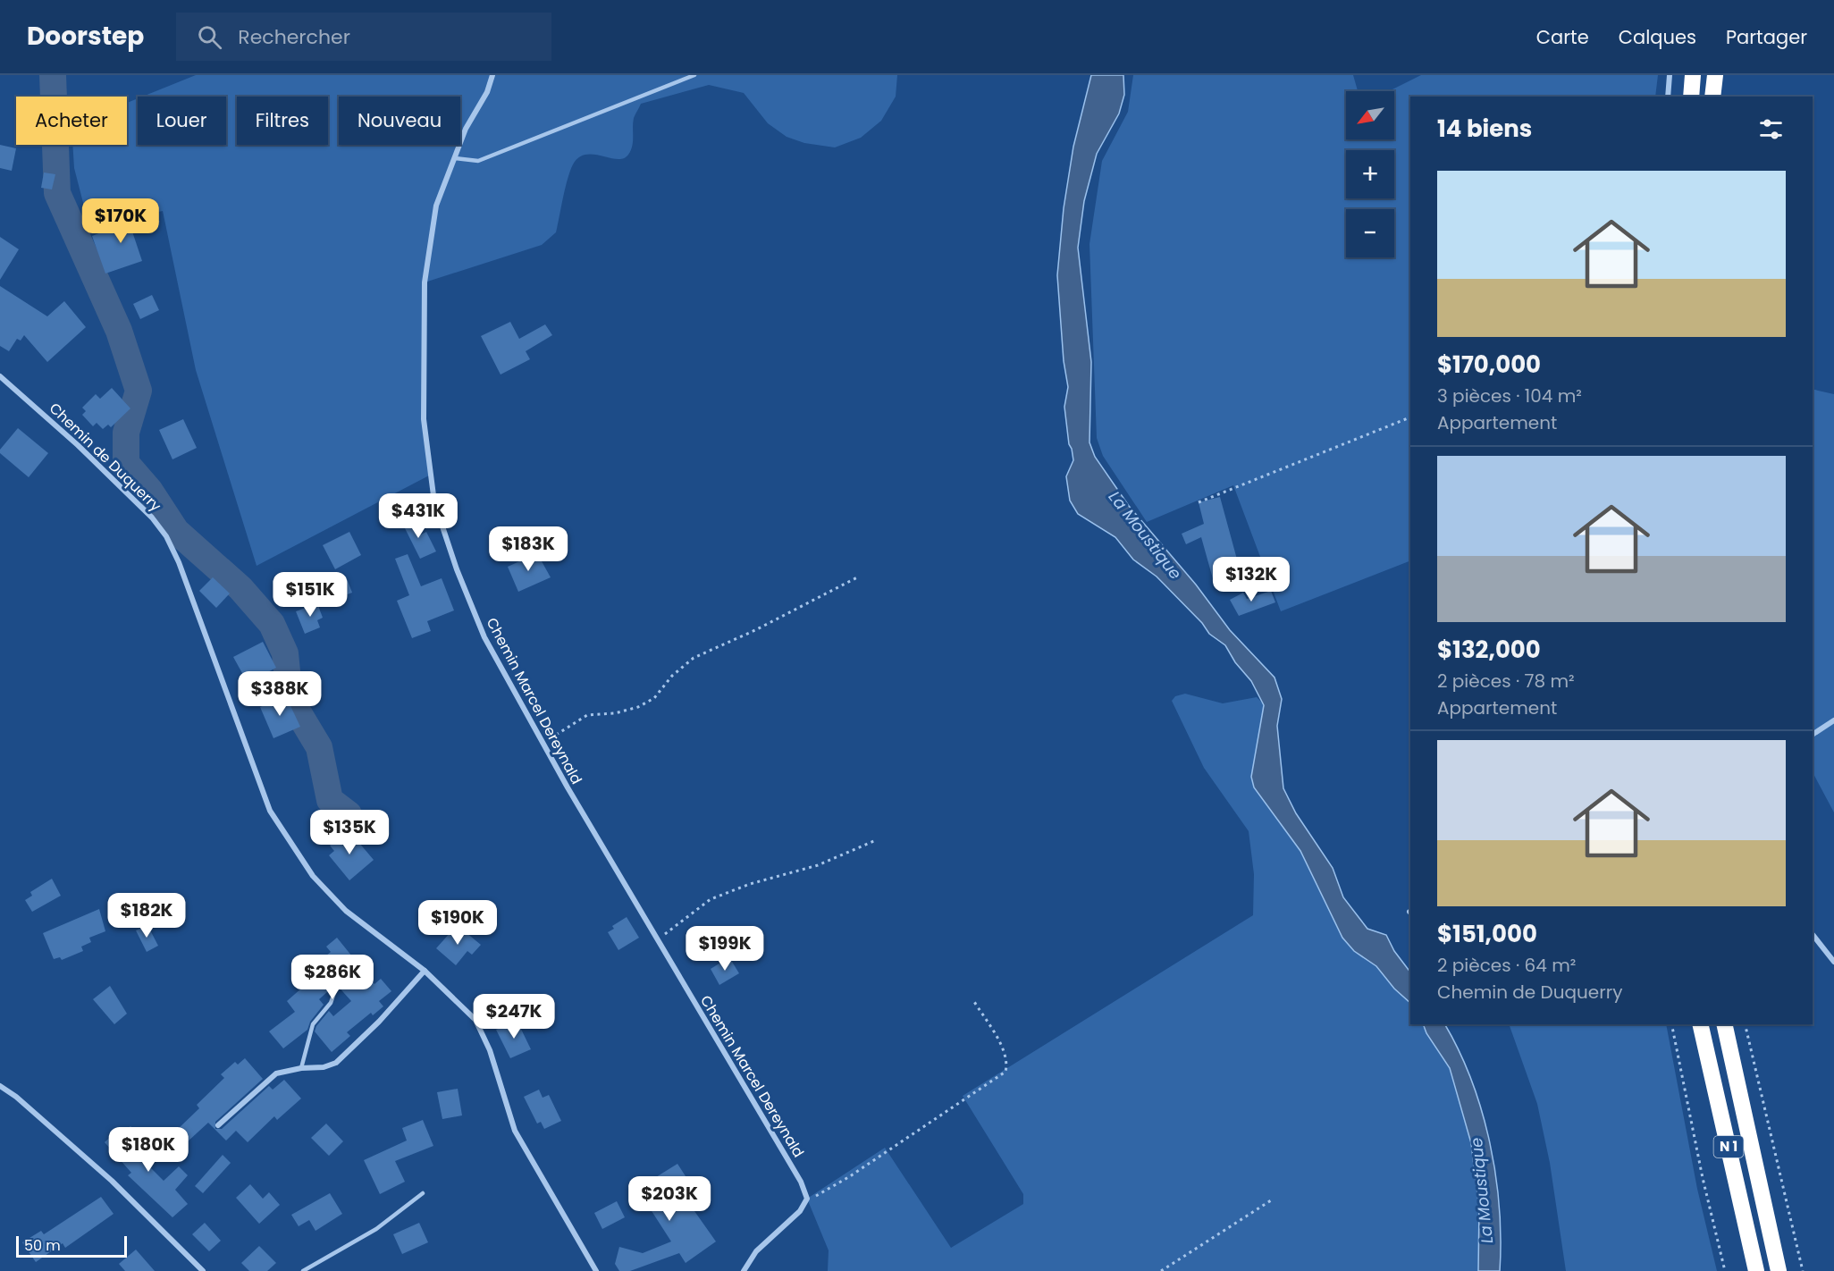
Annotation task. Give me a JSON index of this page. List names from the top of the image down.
{
  "streets": {
    "highway": ["N 1"],
    "street": ["Chemin de Duquerry", "Chemin Marcel Dereynald"]
  },
  "water": ["La Moustique"],
  "scale_bar": "50 m",
  "north": "bottom left",
  "page": {
    "header": "Doorstep",
    "search": "Rechercher",
    "nav": ["Carte", "Calques", "Partager"],
    "map_buttons": ["+", "−"],
    "chip": [
      "Acheter",
      "Louer",
      "Filtres",
      "Nouveau"
    ],
    "heading": "14 biens",
    "list": [
      {
        "name": "$170,000",
        "note": "3 pièces · 104 m² · Appartement"
      },
      {
        "name": "$132,000",
        "note": "2 pièces · 78 m² · Appartement"
      },
      {
        "name": "$151,000",
        "note": "2 pièces · 64 m² · Chemin de Duquerry"
      }
    ],
    "price": [
      "$170K",
      "$431K",
      "$183K",
      "$132K",
      "$151K",
      "$388K",
      "$135K",
      "$182K",
      "$190K",
      "$199K",
      "$286K",
      "$247K",
      "$180K",
      "$203K"
    ],
    "scale": "50 m"
  }
}
